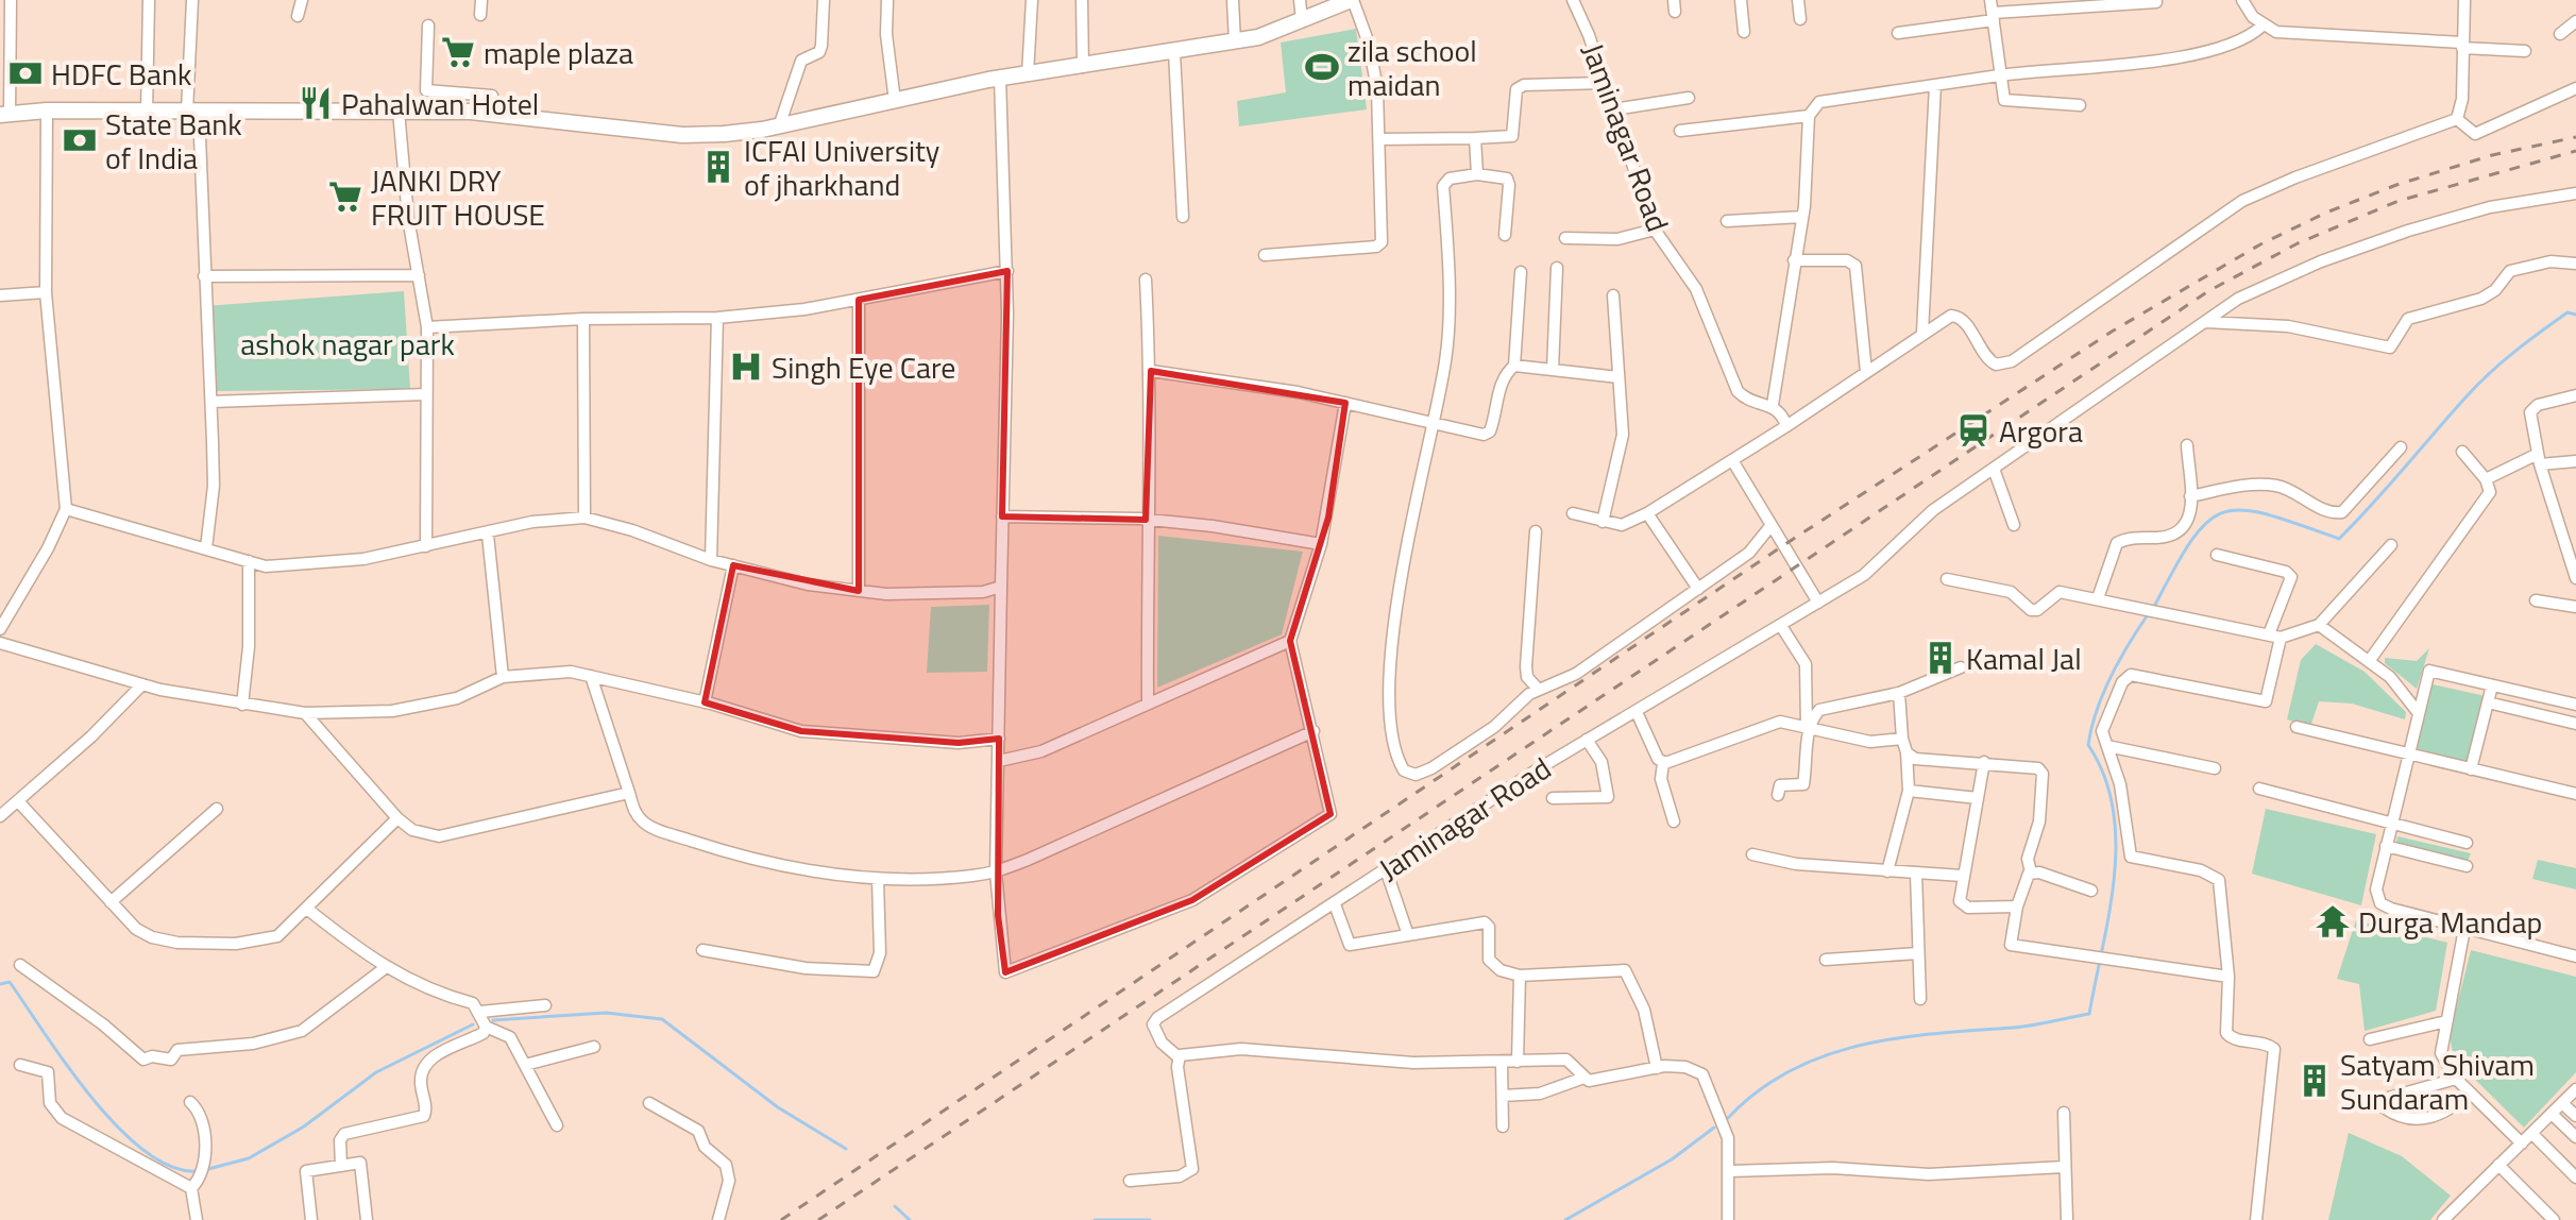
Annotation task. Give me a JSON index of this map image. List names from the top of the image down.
{
  "streets": {
    "street": ["Jaminagar Road"]
  },
  "parks": ["ashok nagar park"],
  "places": {
    "supermarket": ["maple plaza", "JANKI DRY FRUIT HOUSE"],
    "sports": ["zila school maidan"],
    "bank": ["HDFC Bank", "State Bank of India"],
    "restaurant": ["Pahalwan Hotel"],
    "building": ["ICFAI University of jharkhand", "Kamal Jal", "Satyam Shivam Sundaram"],
    "hospital": ["Singh Eye Care"],
    "station": ["Argora"],
    "temple": ["Durga Mandap"]
  }
}
